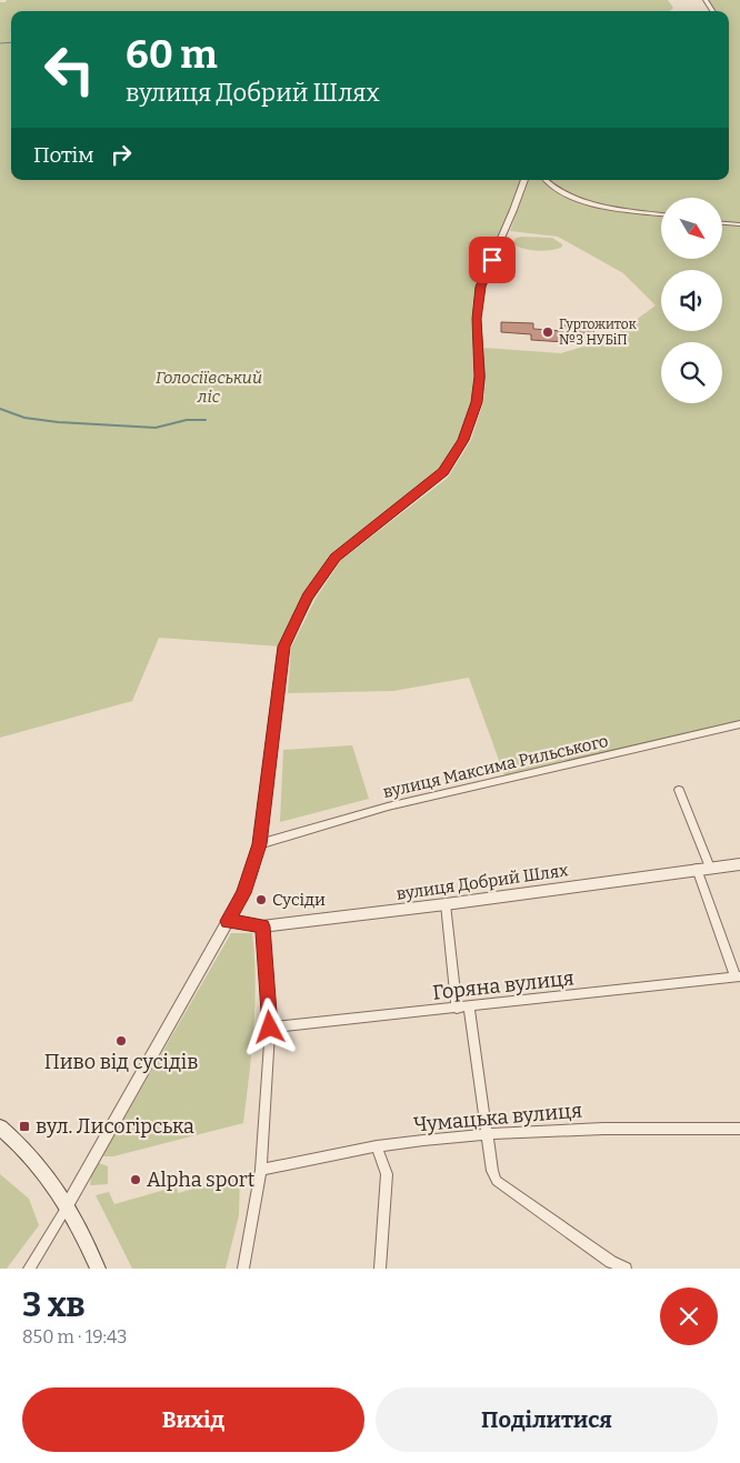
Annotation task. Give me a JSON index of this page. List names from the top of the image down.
{
  "streets": {
    "street": [
      "вулиця Максима Рильського",
      "вулиця Добрий Шлях",
      "Горяна вулиця",
      "Чумацька вулиця"
    ]
  },
  "parks": ["Голосіївський ліс"],
  "places": {
    "other": [
      "Гуртожиток №3 НУБіП",
      "Сусіди",
      "Пиво від сусідів",
      "Alpha sport"
    ],
    "transit": ["вул. Лисогірська"]
  },
  "north": "bottom right",
  "page": {
    "turn": ["60 m", "вулиця Добрий Шлях"],
    "then": "Потім",
    "heading": ["3 хв", "850 m · 19:43"],
    "buttons": ["Вихід", "Поділитися"]
  }
}
